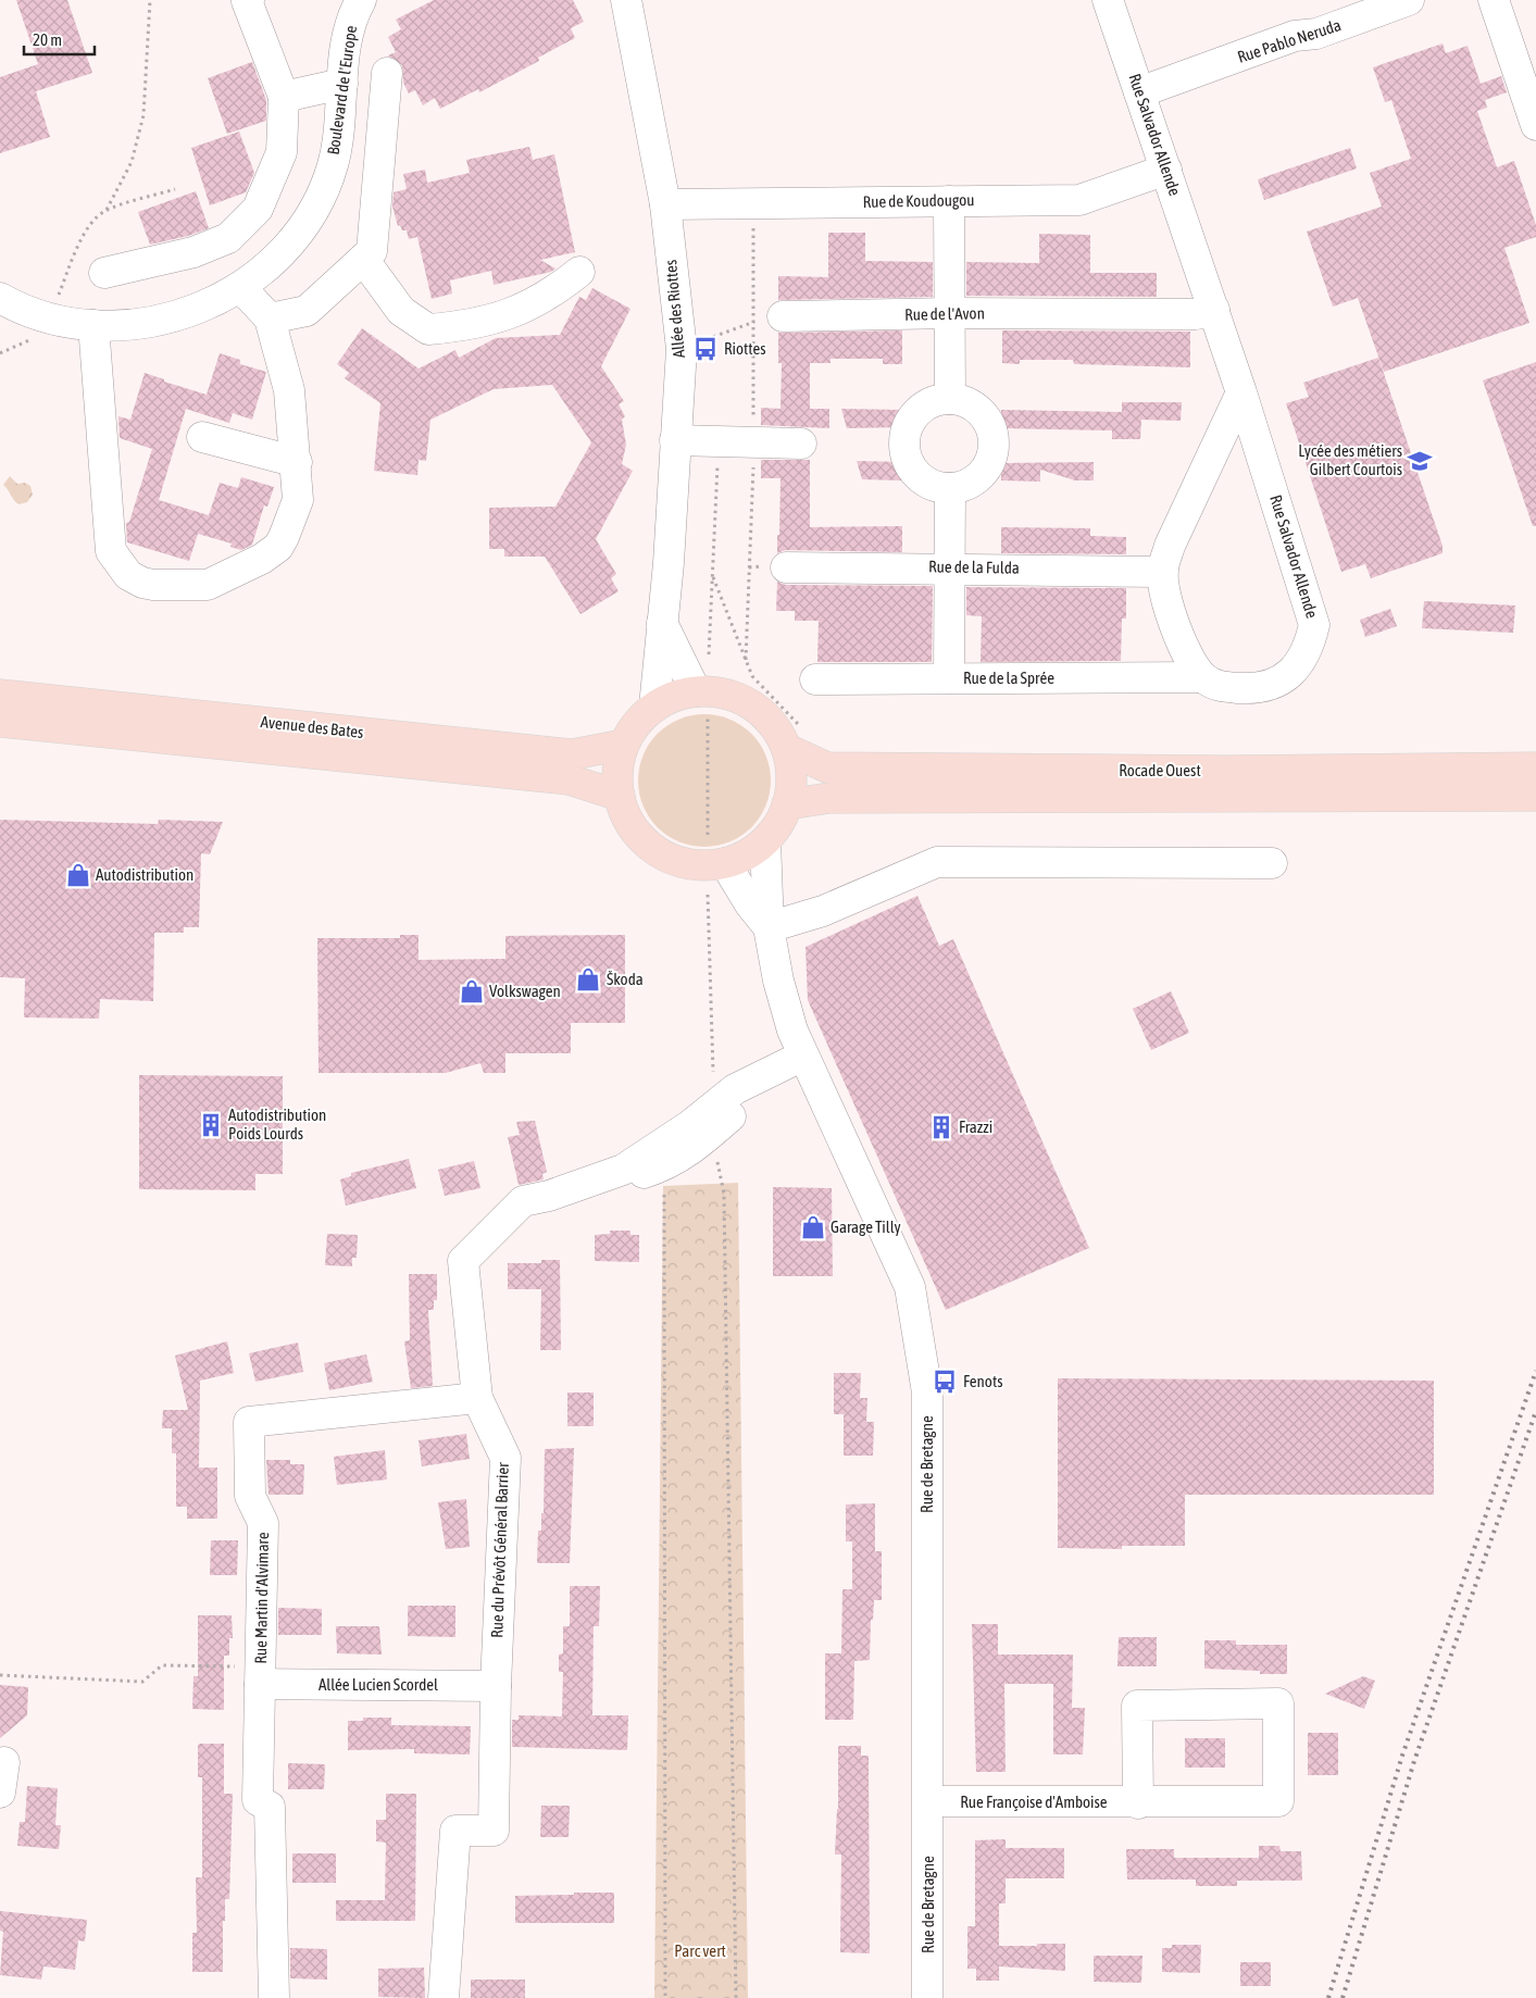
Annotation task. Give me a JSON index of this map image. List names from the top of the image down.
{
  "streets": {
    "main road": ["Avenue des Bates", "Rocade Ouest"],
    "street": [
      "Rue Pablo Neruda",
      "Boulevard de l'Europe",
      "Rue Salvador Allende",
      "Rue de Koudougou",
      "Allée des Riottes",
      "Rue de l'Avon",
      "Rue de la Fulda",
      "Rue de la Sprée",
      "Rue de Bretagne",
      "Rue du Prévôt Général Barrier",
      "Rue Martin d'Alvimare",
      "Allée Lucien Scordel",
      "Rue Françoise d'Amboise"
    ]
  },
  "crossings": [
    ["Rue Pablo Neruda", "Rue Salvador Allende"],
    ["Rue Salvador Allende", "Rue de Koudougou"],
    ["Rue Salvador Allende", "Rue de l'Avon"],
    ["Rue Salvador Allende", "Rue de la Sprée"],
    ["Rue de Koudougou", "Allée des Riottes"],
    ["Allée des Riottes", "Avenue des Bates"],
    ["Allée des Riottes", "Rocade Ouest"],
    ["Allée des Riottes", "Rue de Bretagne"],
    ["Avenue des Bates", "Rocade Ouest"],
    ["Avenue des Bates", "Rue de Bretagne"],
    ["Rocade Ouest", "Rue de Bretagne"],
    ["Rue de Bretagne", "Rue du Prévôt Général Barrier"],
    ["Rue de Bretagne", "Rue Françoise d'Amboise"],
    ["Rue du Prévôt Général Barrier", "Rue Martin d'Alvimare"],
    ["Rue du Prévôt Général Barrier", "Allée Lucien Scordel"],
    ["Rue Martin d'Alvimare", "Allée Lucien Scordel"]
  ],
  "parks": ["Parc vert"],
  "places": {
    "bus stop": ["Riottes", "Fenots"],
    "school or university": ["Lycée des métiers Gilbert Courtois"],
    "shop": [
      "Autodistribution",
      "Škoda",
      "Volkswagen",
      "Garage Tilly"
    ],
    "building": ["Autodistribution Poids Lourds", "Frazzi"]
  },
  "scale_bar": "20 m"
}
